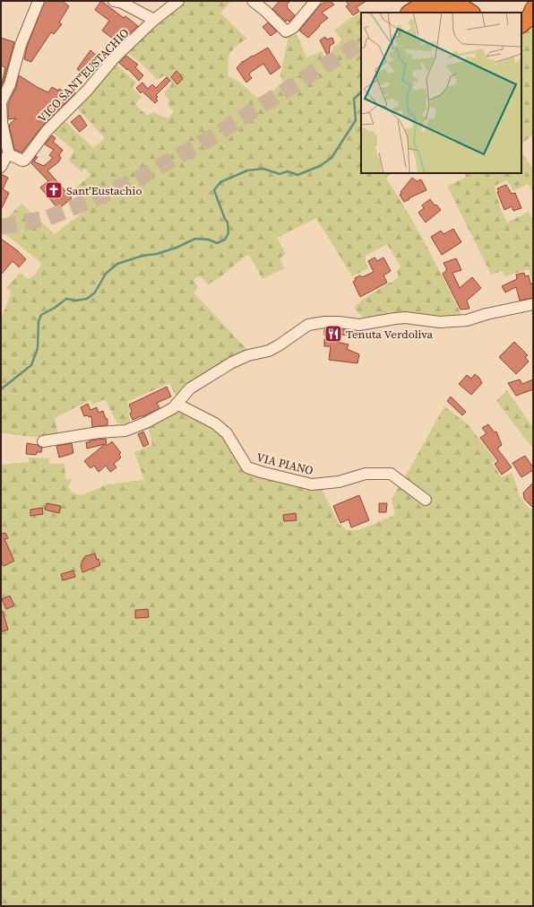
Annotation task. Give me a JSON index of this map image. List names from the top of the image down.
{
  "streets": {
    "street": ["VICO SANT'EUSTACHIO", "VIA PIANO"]
  },
  "places": {
    "church": ["Sant'Eustachio"],
    "restaurant": ["Tenuta Verdoliva"]
  }
}
